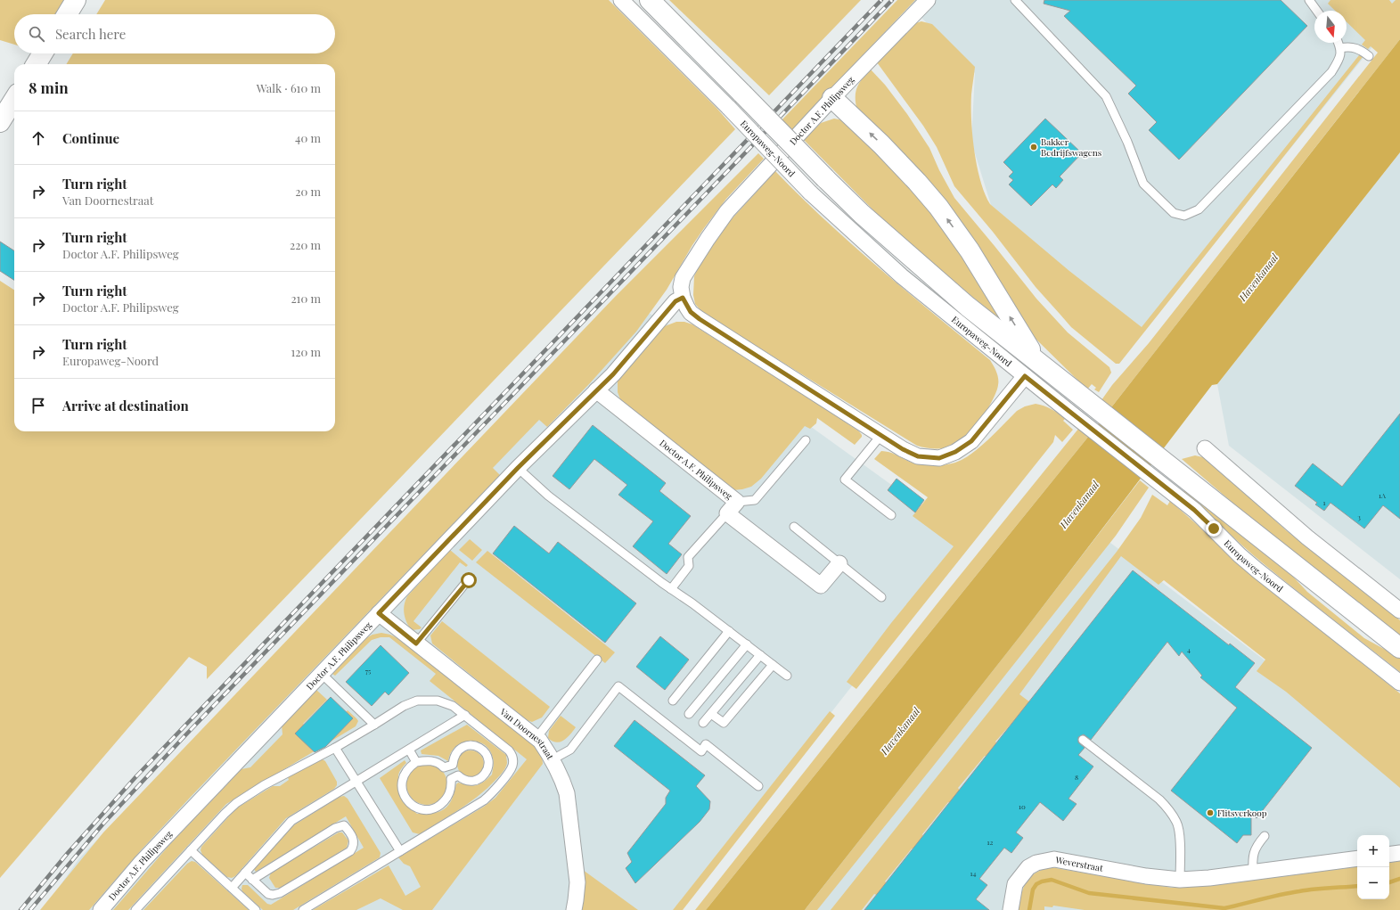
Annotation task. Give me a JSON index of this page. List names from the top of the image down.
{
  "streets": {
    "main road": ["Europaweg-Noord"],
    "street": ["Doctor A.F. Philipsweg", "Van Doornestraat", "Weverstraat"]
  },
  "crossings": [
    ["Doctor A.F. Philipsweg", "Europaweg-Noord"],
    ["Doctor A.F. Philipsweg", "Van Doornestraat"]
  ],
  "water": ["Havenkanaal"],
  "places": ["Bakker Bedrijfswagens", "Flitsverkoop"],
  "house_numbers": [
    "1A",
    "1",
    "3",
    "4",
    "75",
    "8",
    "10",
    "12",
    "14"
  ],
  "north": "bottom",
  "page": {
    "search": "Search here",
    "heading": ["8 min", "Walk · 610 m"],
    "list": [
      ["Continue", "40 m"],
      ["Turn right", "Van Doornestraat", "20 m"],
      ["Turn right", "Doctor A.F. Philipsweg", "220 m"],
      ["Turn right", "Doctor A.F. Philipsweg", "210 m"],
      ["Turn right", "Europaweg-Noord", "120 m"],
      "Arrive at destination"
    ],
    "map_buttons": ["+", "−"]
  }
}
